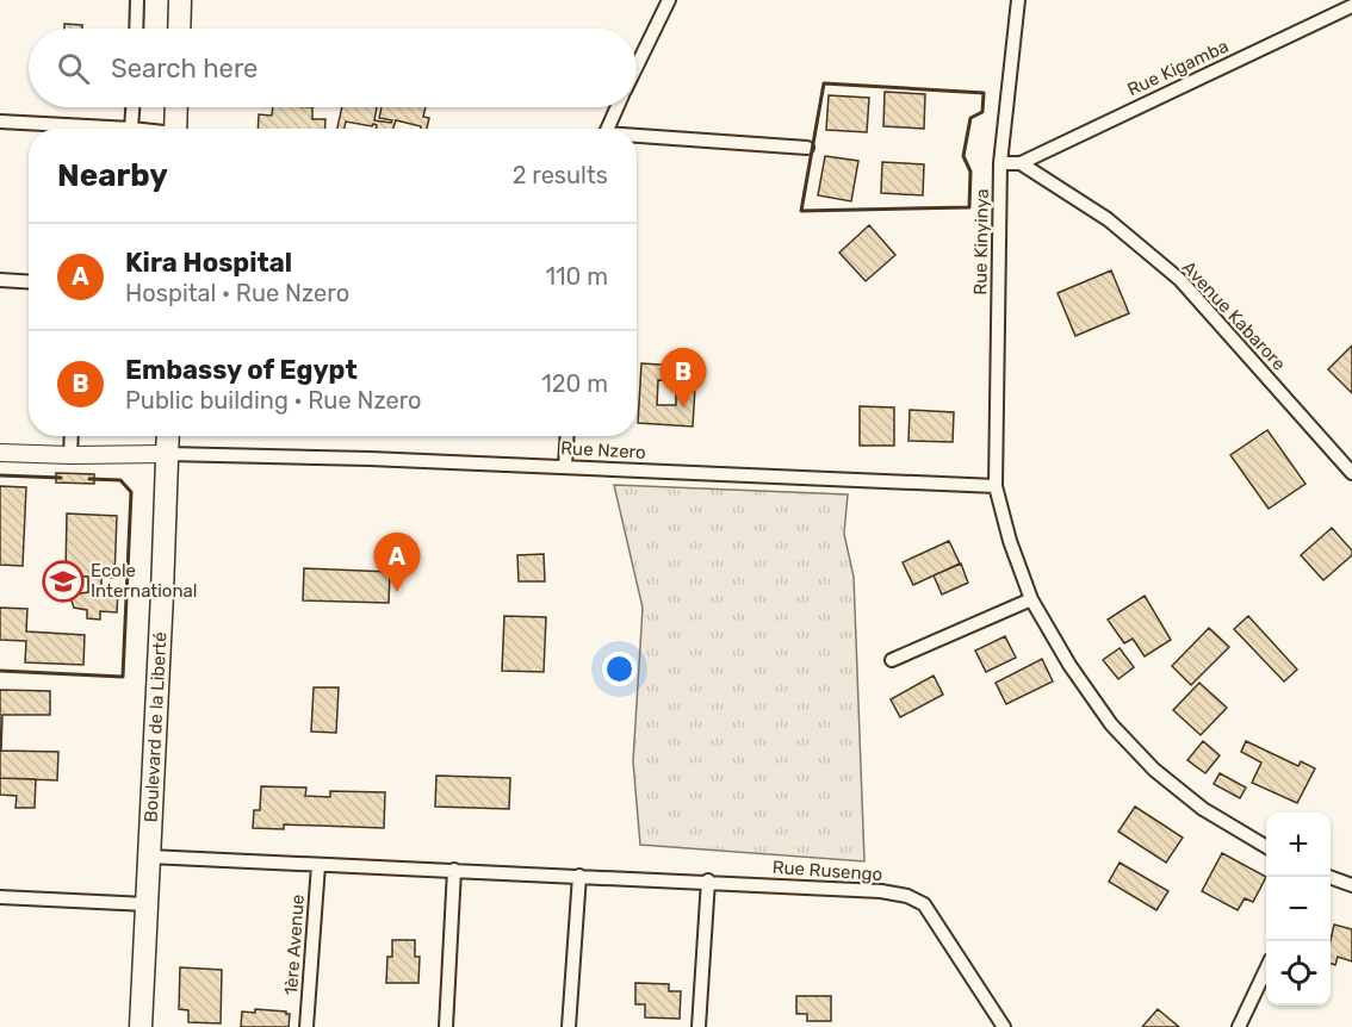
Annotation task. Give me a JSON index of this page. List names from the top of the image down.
{
  "streets": {
    "highway": ["Boulevard de la Liberté"],
    "street": [
      "Rue Kigamba",
      "Rue Kinyinya",
      "Avenue Kabarore",
      "Rue Nzero",
      "Rue Rusengo",
      "1ère Avenue"
    ]
  },
  "crossings": [
    ["Rue Kigamba", "Avenue Kabarore"],
    ["Rue Kinyinya", "Rue Nzero"],
    ["Rue Nzero", "Boulevard de la Liberté"],
    ["Boulevard de la Liberté", "Rue Rusengo"],
    ["Rue Rusengo", "1ère Avenue"]
  ],
  "places": {
    "school or university": ["Ecole International"]
  },
  "page": {
    "search": "Search here",
    "heading": ["Nearby", "2 results"],
    "list": [
      {
        "mark": "A",
        "name": "Kira Hospital",
        "note": "Hospital · Rue Nzero",
        "value": "110 m"
      },
      {
        "mark": "B",
        "name": "Embassy of Egypt",
        "note": "Public building · Rue Nzero",
        "value": "120 m"
      }
    ],
    "pins": ["B", "A"],
    "map_buttons": ["+", "−"]
  }
}
